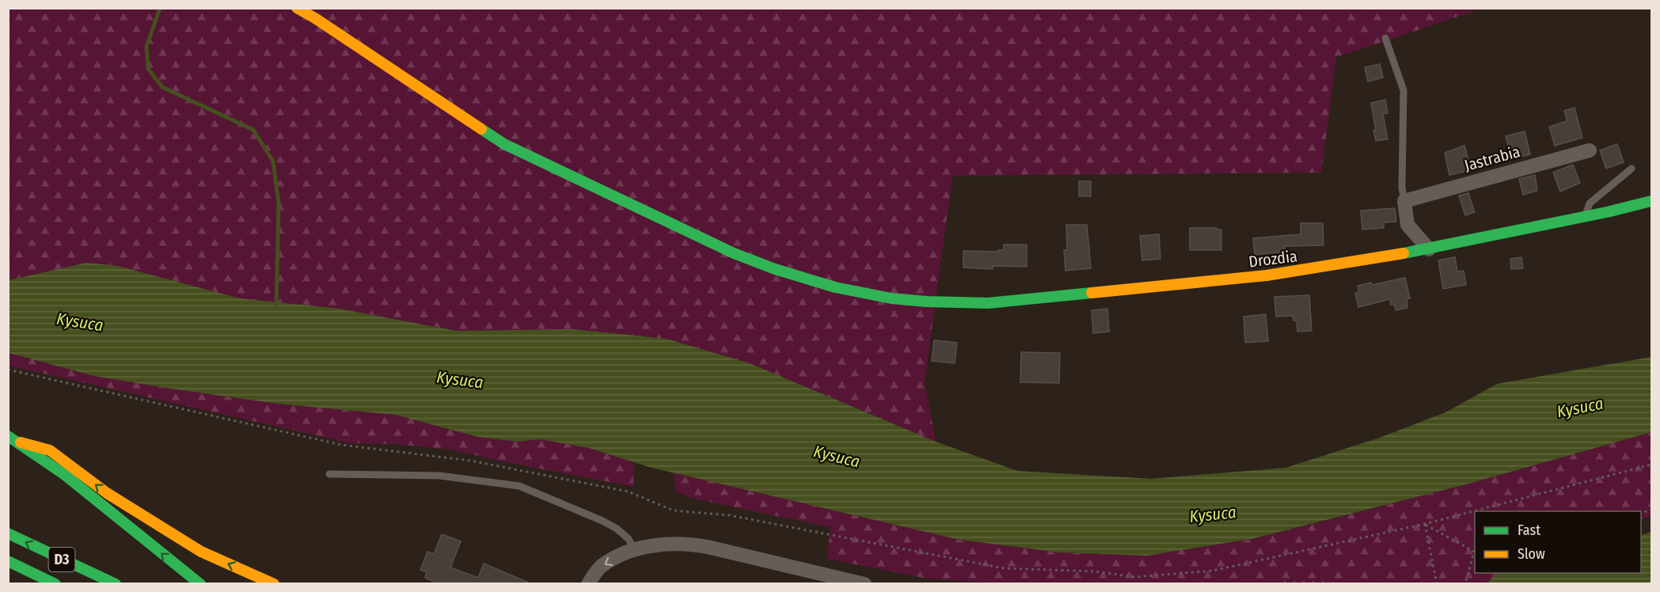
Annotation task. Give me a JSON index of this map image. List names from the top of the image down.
{
  "streets": {
    "main road": ["Drozdia", "D3"],
    "street": ["Jastrabia"]
  },
  "water": ["Kysuca"],
  "legend": ["Fast", "Slow"]
}
